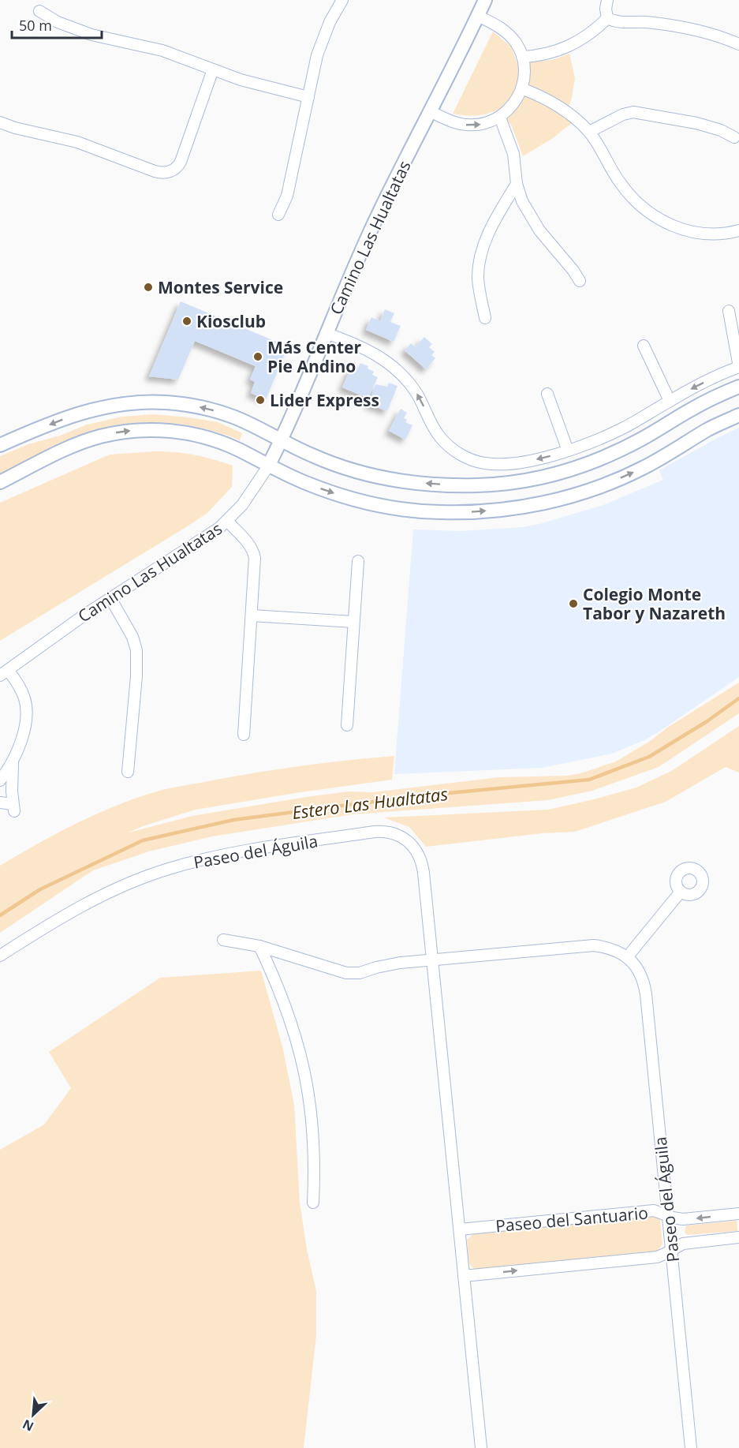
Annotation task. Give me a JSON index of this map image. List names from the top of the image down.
{
  "streets": {
    "street": ["Camino Las Hualtatas", "Paseo del Águila", "Paseo del Santuario"]
  },
  "crossings": [
    ["Paseo del Águila", "Paseo del Santuario"]
  ],
  "water": ["Estero Las Hualtatas"],
  "places": [
    "Montes Service",
    "Kiosclub",
    "Más Center Pie Andino",
    "Lider Express",
    "Colegio Monte Tabor y Nazareth"
  ],
  "scale_bar": "50 m",
  "north": "bottom left"
}
